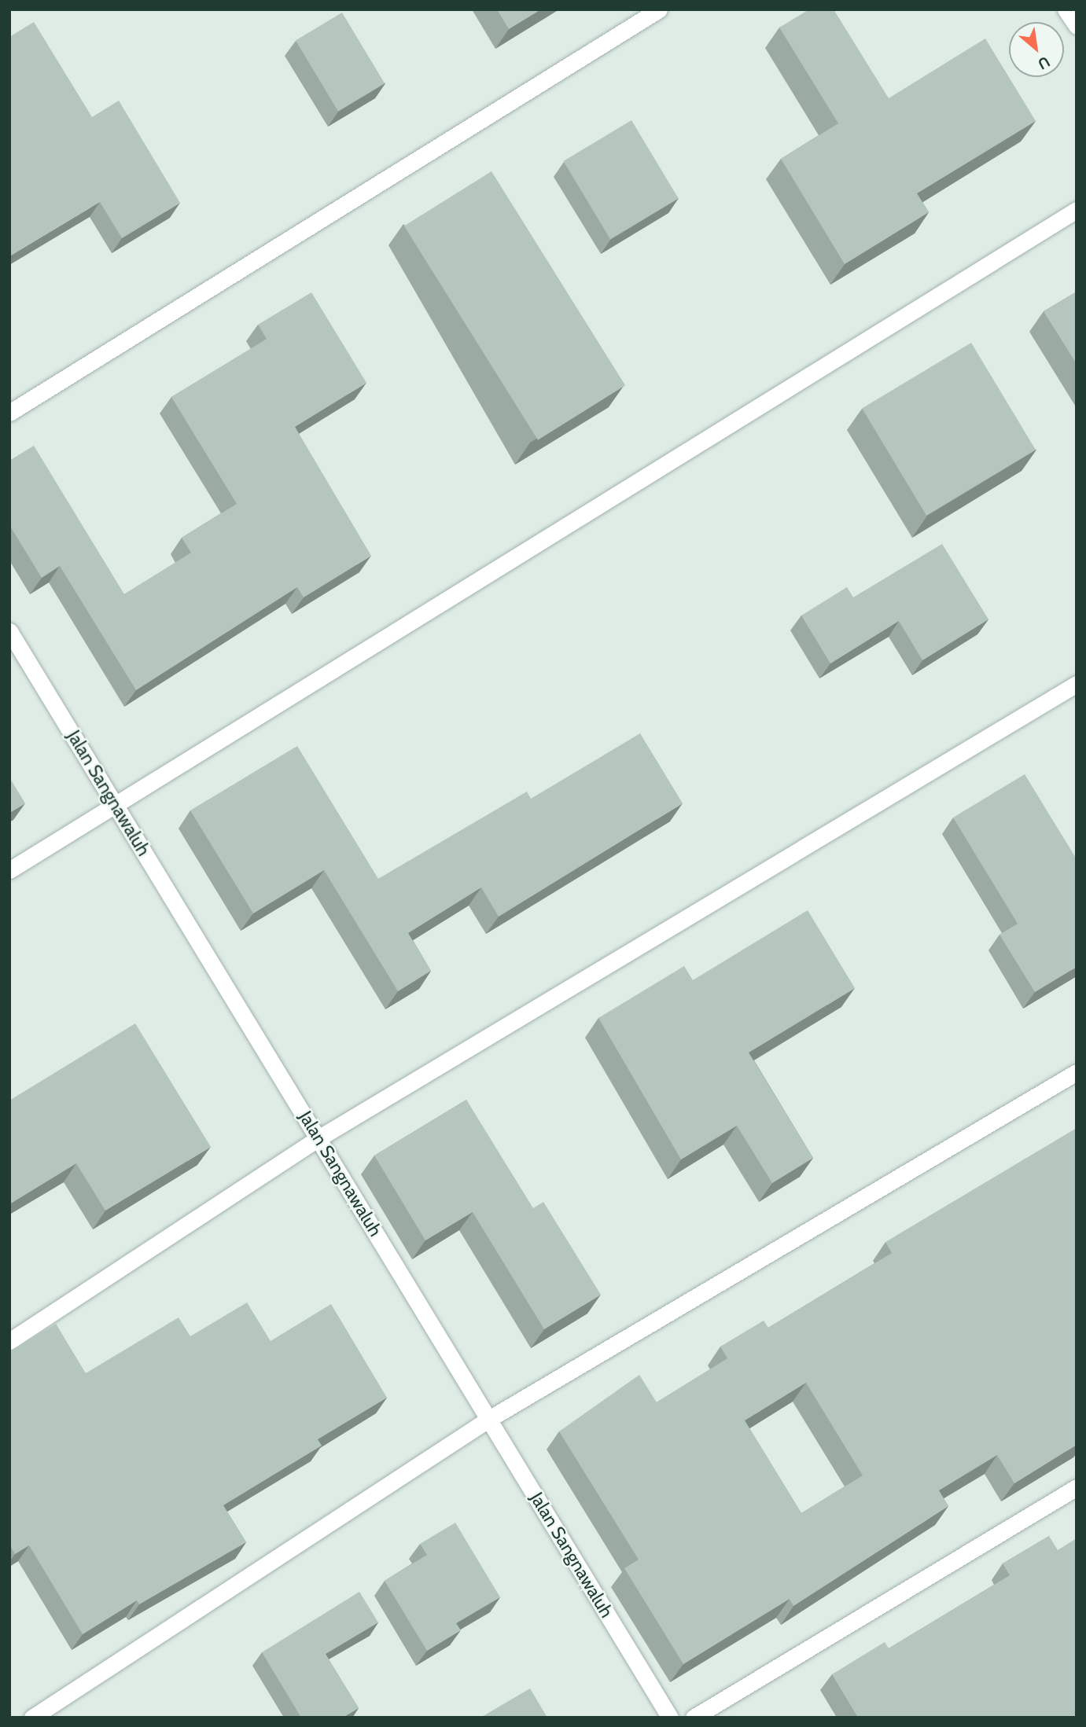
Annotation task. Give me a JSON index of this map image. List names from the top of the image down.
{
  "streets": {
    "street": ["Jalan Sangnawaluh"]
  },
  "north": "bottom right"
}
